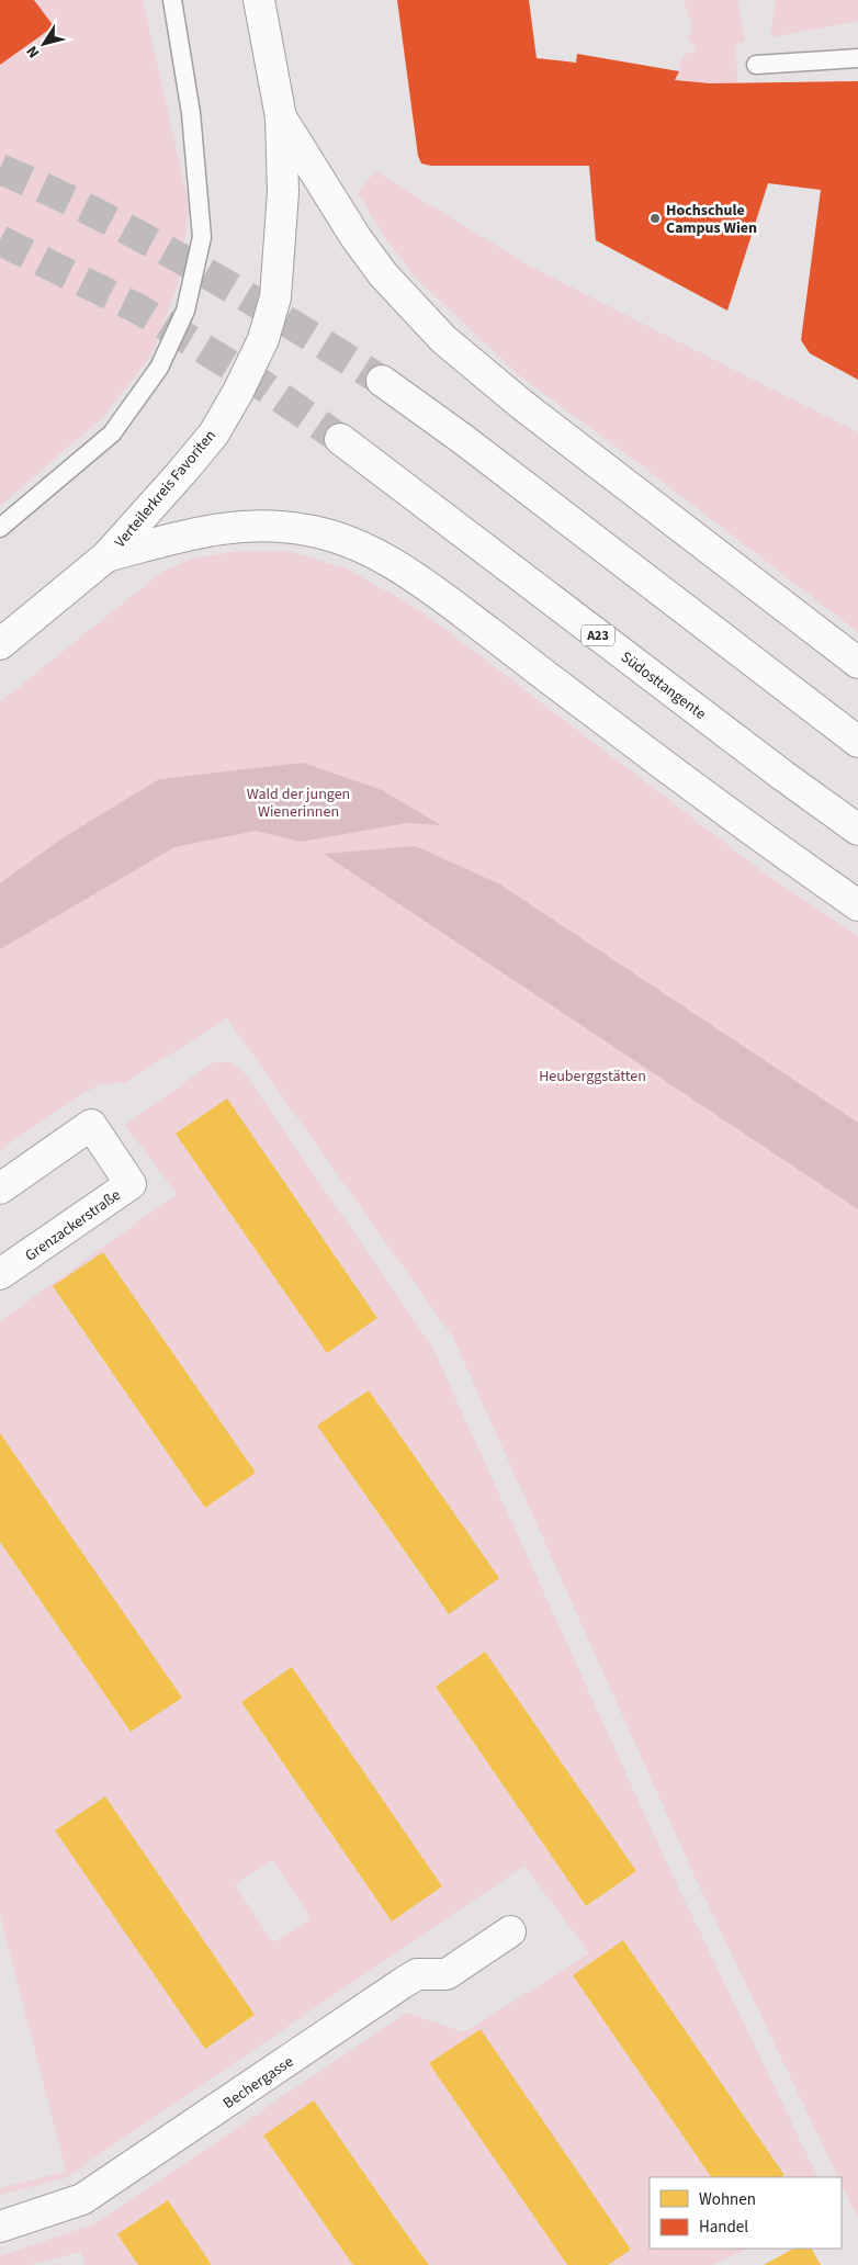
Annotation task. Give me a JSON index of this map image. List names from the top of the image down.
{
  "streets": {
    "main road": [
      "Verteilerkreis Favoriten",
      "A23",
      "Südosttangente",
      "Grenzackerstraße",
      "Bechergasse"
    ]
  },
  "parks": ["Wald der jungen Wienerinnen", "Heuberggstätten"],
  "places": ["Hochschule Campus Wien"],
  "legend": ["Wohnen", "Handel"],
  "north": "bottom left"
}
